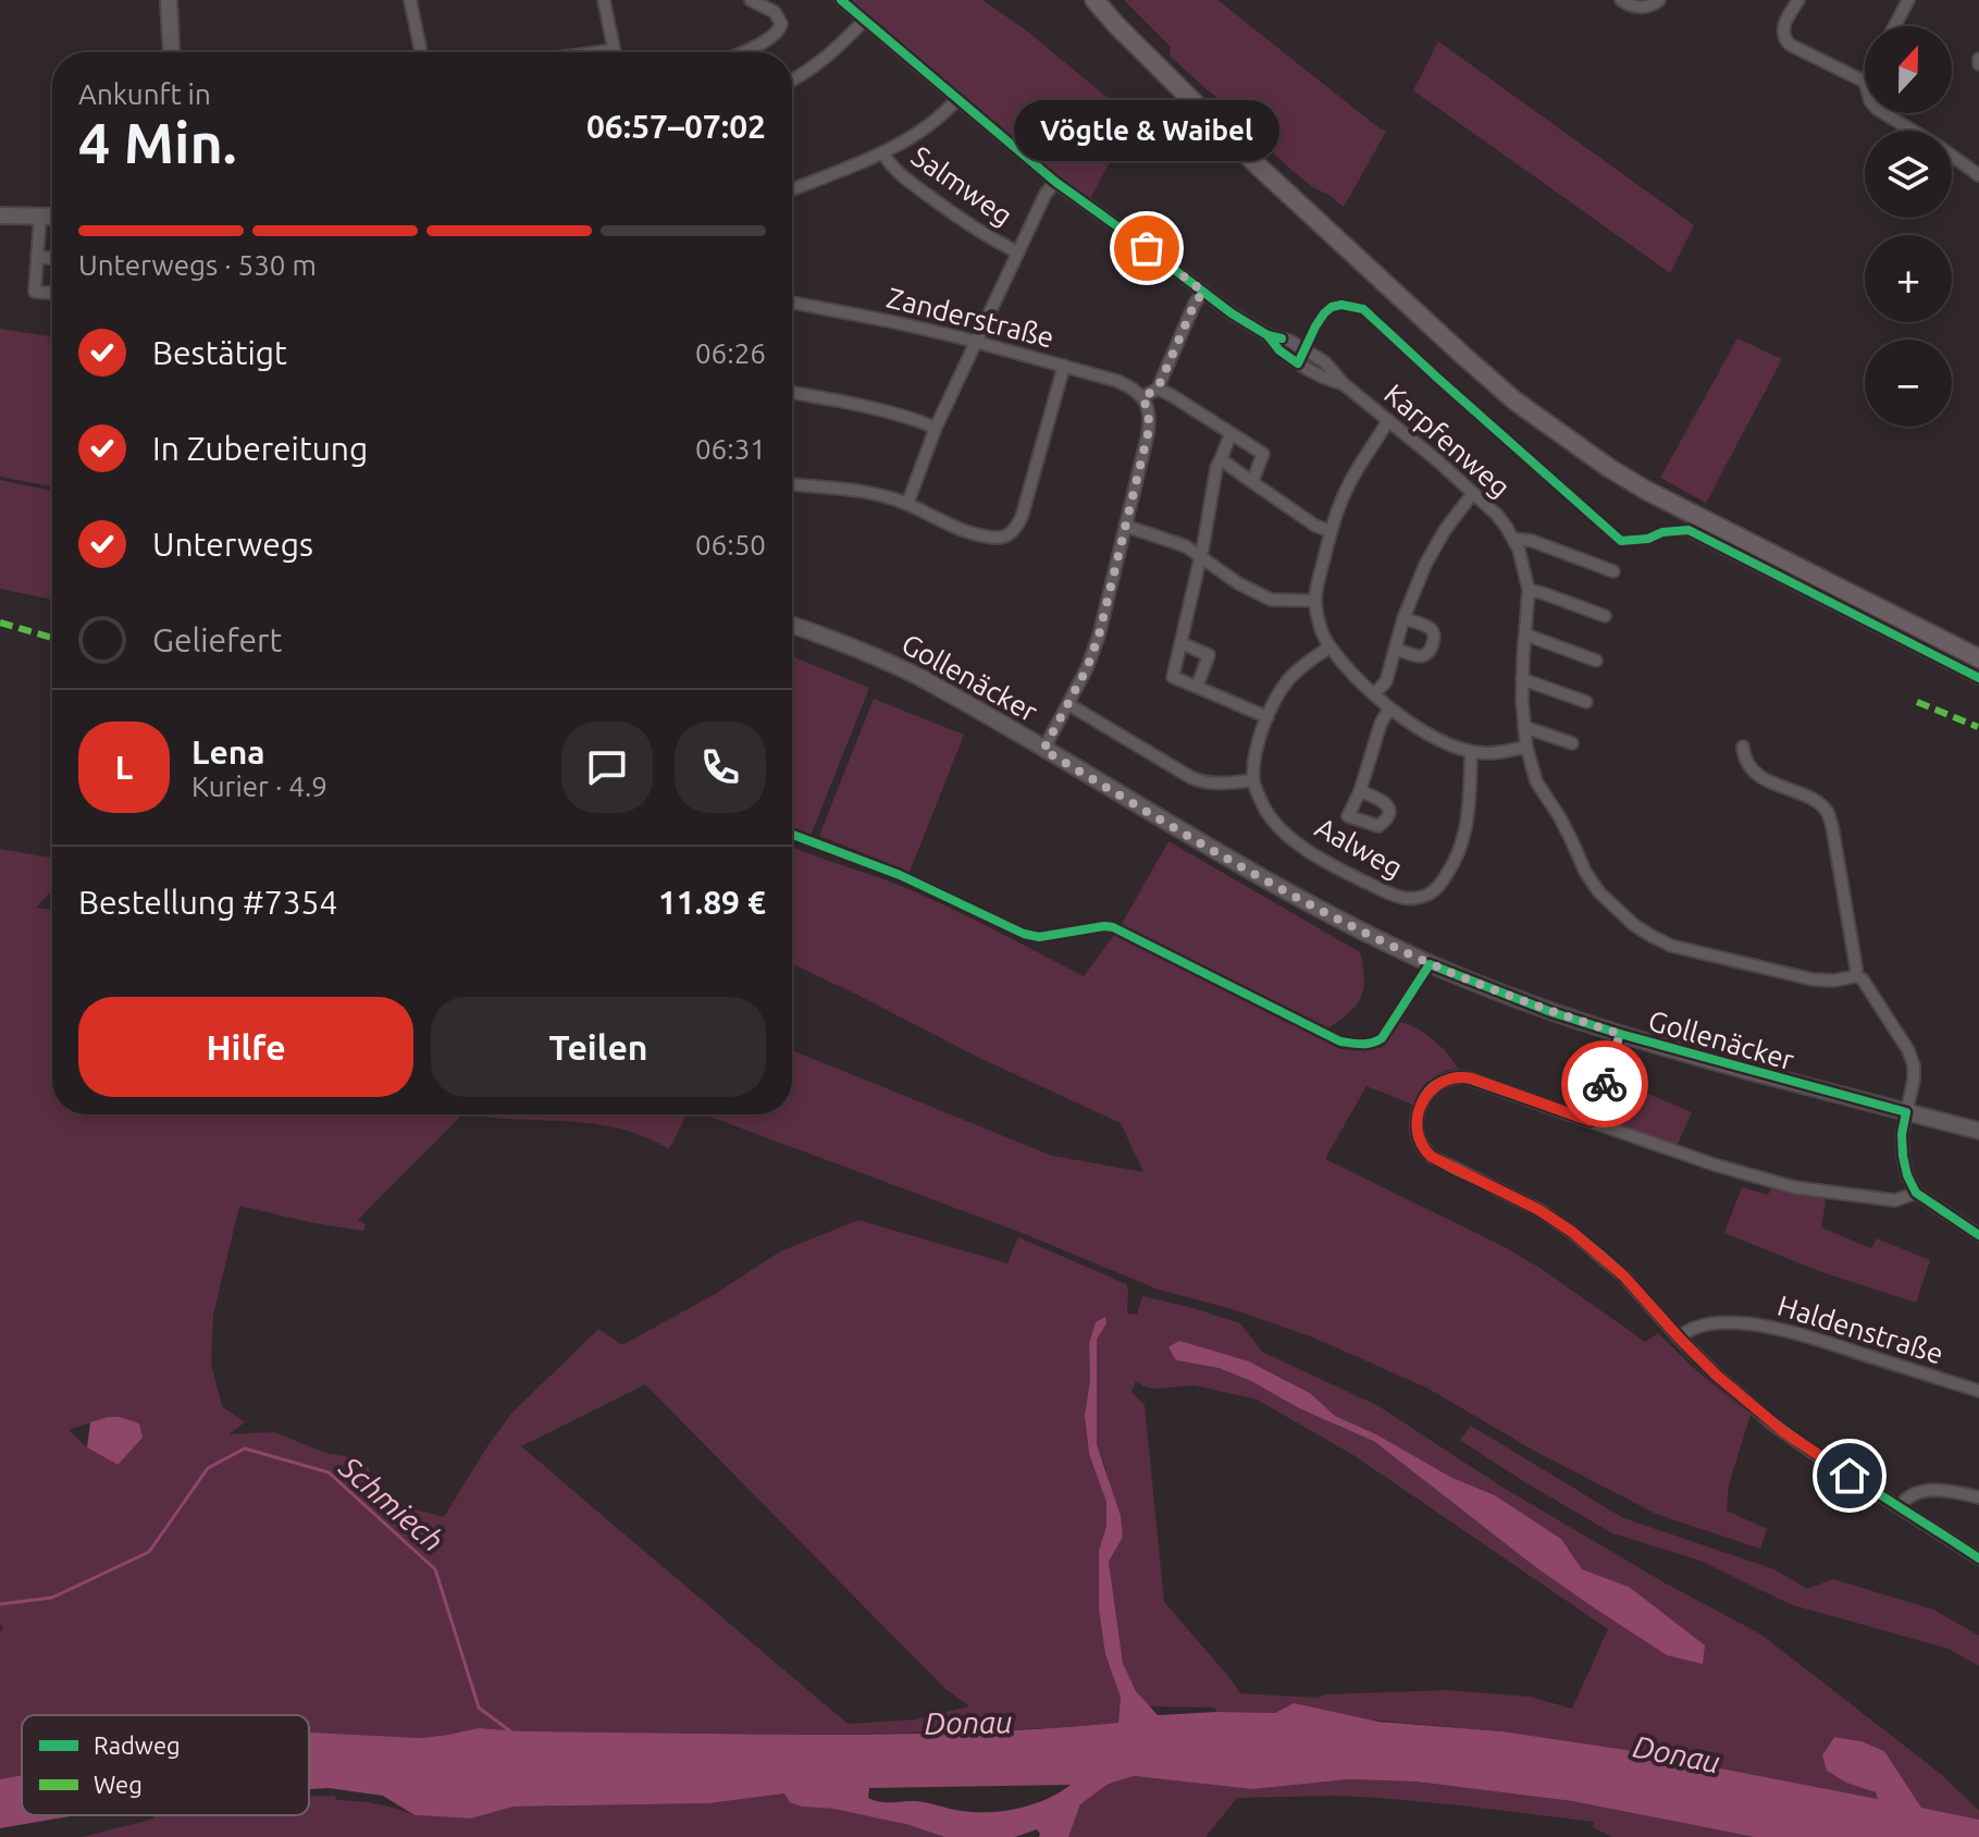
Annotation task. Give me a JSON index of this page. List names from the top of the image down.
{
  "streets": {
    "street": [
      "Salmweg",
      "Zanderstraße",
      "Karpfenweg",
      "Gollenäcker",
      "Aalweg",
      "Haldenstraße"
    ]
  },
  "water": ["Schmiech", "Donau"],
  "places": ["Vögtle & Waibel"],
  "legend": ["Radweg", "Weg"],
  "north": "top",
  "page": {
    "map_buttons": ["+", "−"],
    "heading": ["4 Min.", "Ankunft in", "06:57–07:02"],
    "panel": [
      "Lena",
      "Kurier · 4.9",
      "Bestellung #7354",
      "11.89 €"
    ],
    "bubble": "Vögtle & Waibel",
    "bar": "Unterwegs · 530 m",
    "list": [
      ["Bestätigt", "06:26"],
      ["In Zubereitung", "06:31"],
      ["Unterwegs", "06:50"],
      "Geliefert"
    ],
    "round": "L",
    "buttons": ["Hilfe", "Teilen"]
  }
}
